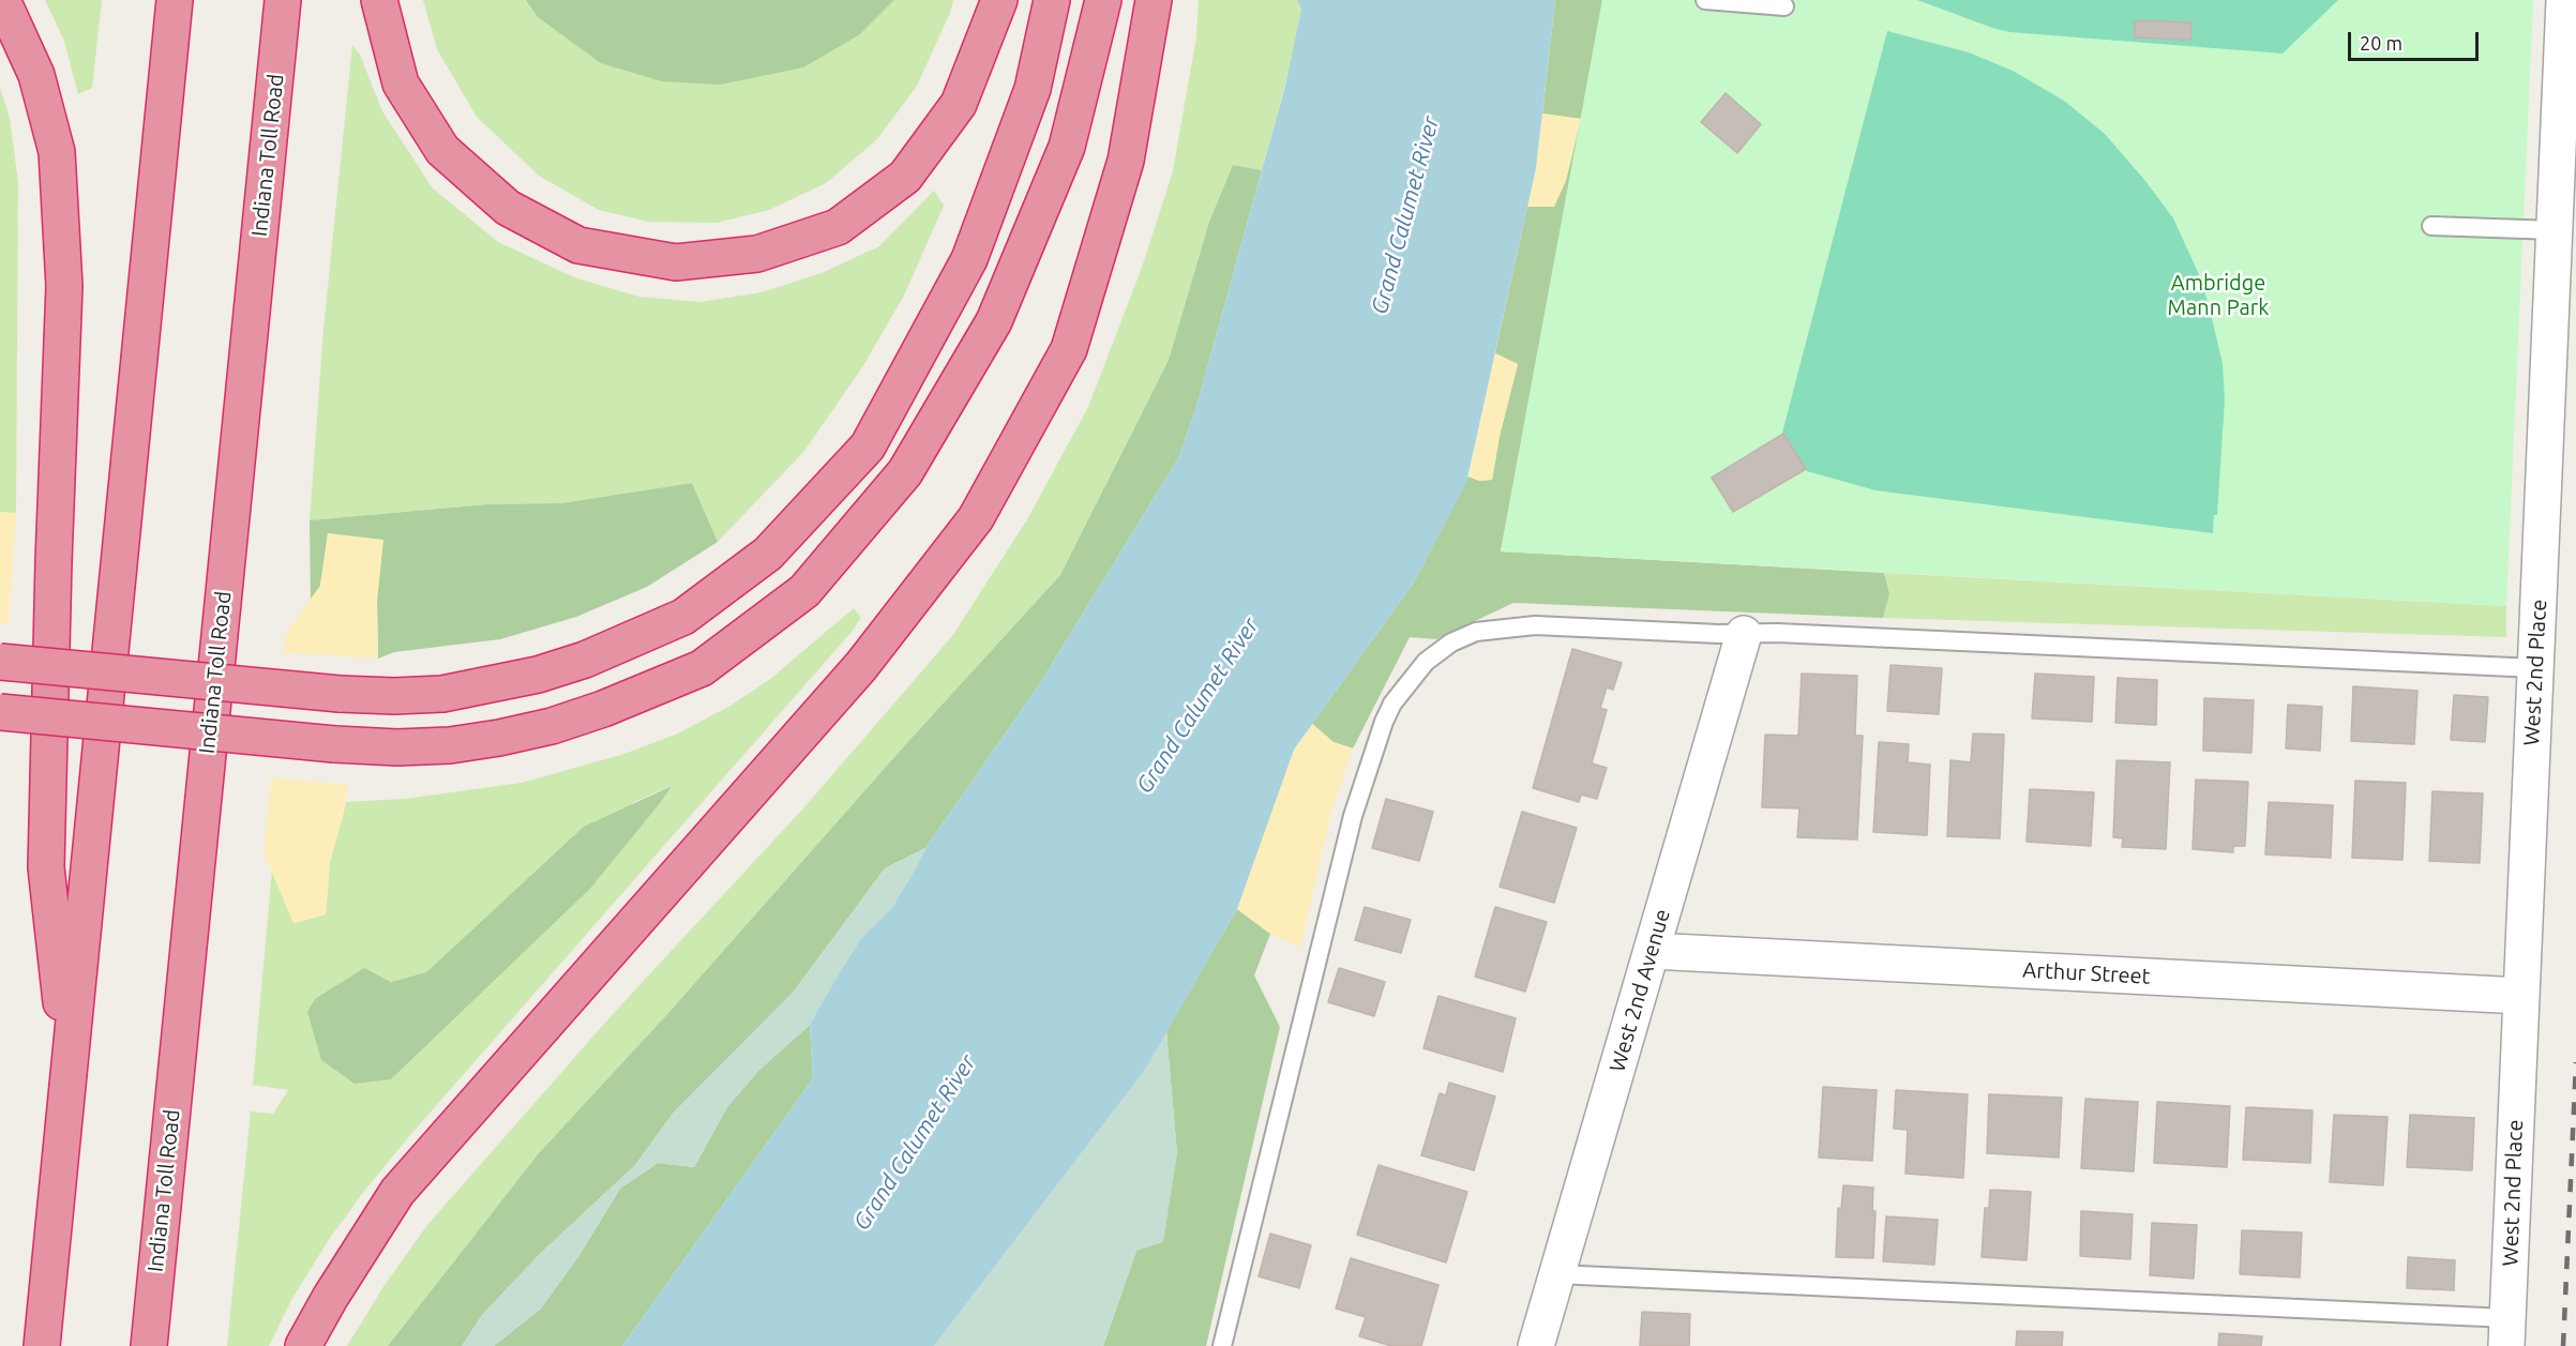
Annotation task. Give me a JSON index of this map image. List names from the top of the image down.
{
  "streets": {
    "highway": ["Indiana Toll Road"],
    "street": ["West 2nd Place", "Arthur Street", "West 2nd Avenue"]
  },
  "crossings": [
    ["West 2nd Place", "Arthur Street"],
    ["Arthur Street", "West 2nd Avenue"]
  ],
  "water": ["Grand Calumet River"],
  "parks": ["Ambridge Mann Park"],
  "scale_bar": "20 m"
}
